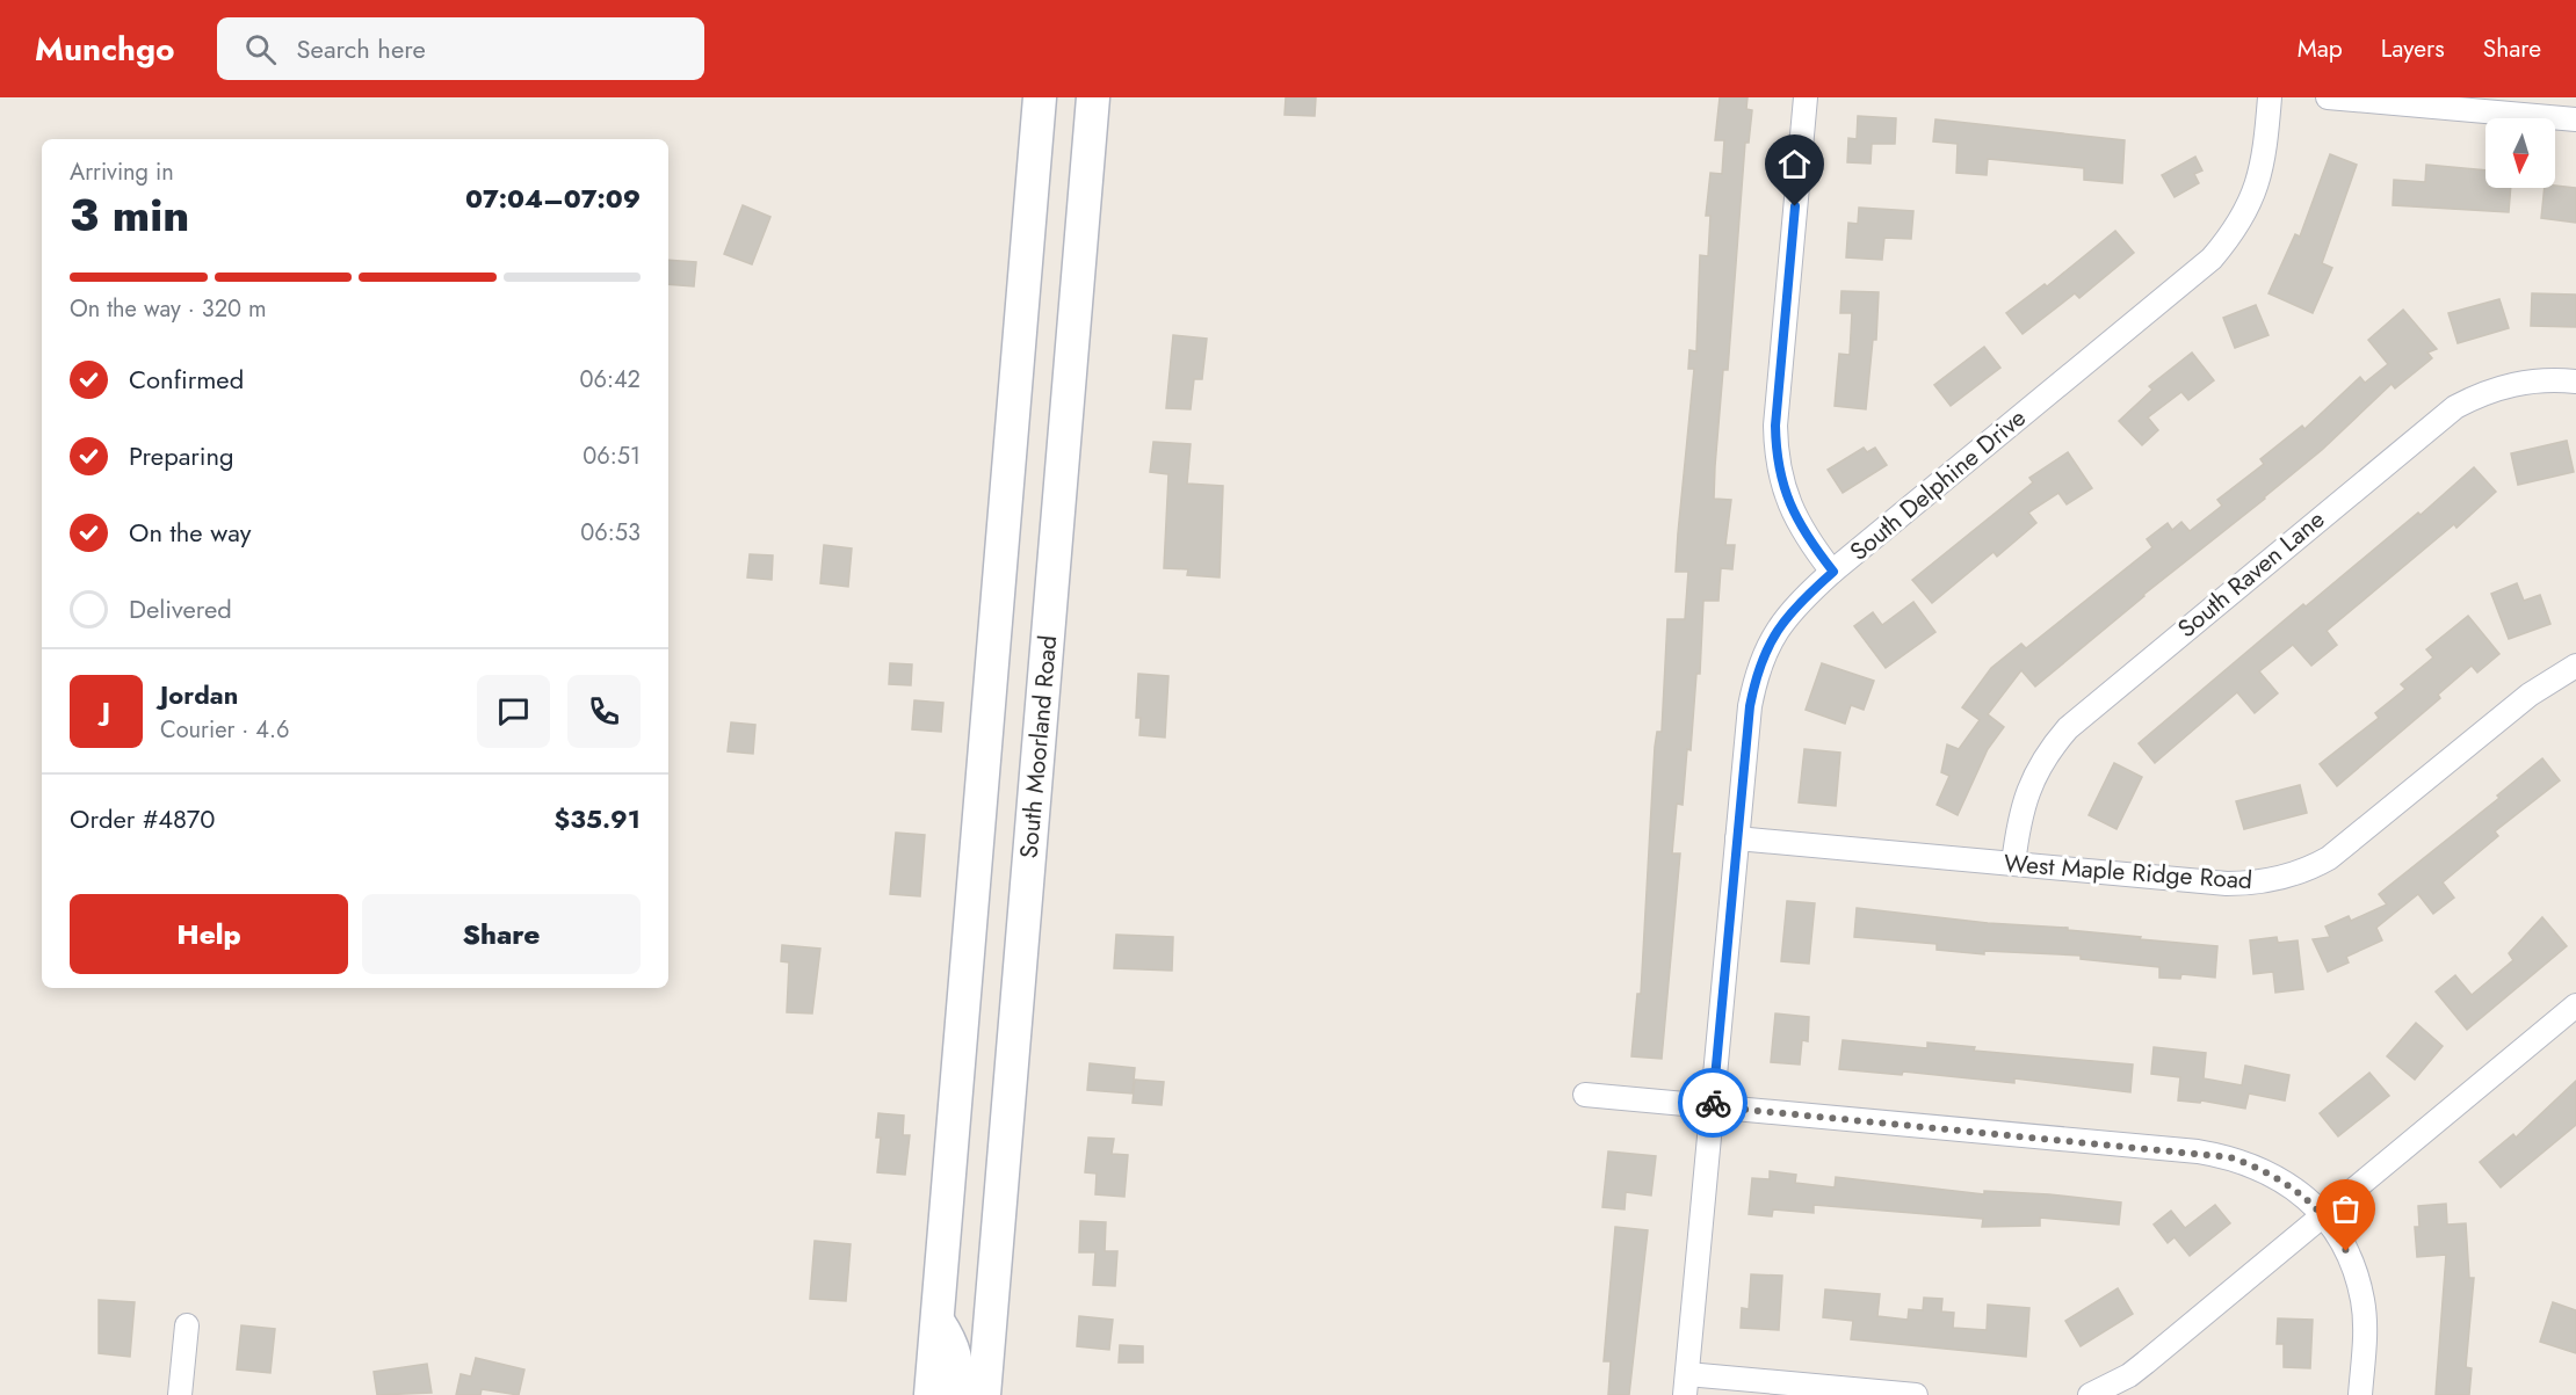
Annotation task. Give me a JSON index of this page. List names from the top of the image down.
{
  "streets": {
    "main road": ["South Moorland Road"],
    "street": ["South Delphine Drive", "South Raven Lane", "West Maple Ridge Road"]
  },
  "crossings": [
    ["South Delphine Drive", "West Maple Ridge Road"],
    ["South Raven Lane", "West Maple Ridge Road"]
  ],
  "north": "bottom",
  "page": {
    "header": "Munchgo",
    "search": "Search here",
    "nav": ["Map", "Layers", "Share"],
    "heading": ["3 min", "Arriving in", "07:04–07:09"],
    "panel": [
      "Jordan",
      "Courier · 4.6",
      "Order #4870",
      "$35.91"
    ],
    "bar": "On the way · 320 m",
    "list": [
      ["Confirmed", "06:42"],
      ["Preparing", "06:51"],
      ["On the way", "06:53"],
      "Delivered"
    ],
    "round": "J",
    "buttons": ["Help", "Share"]
  }
}
